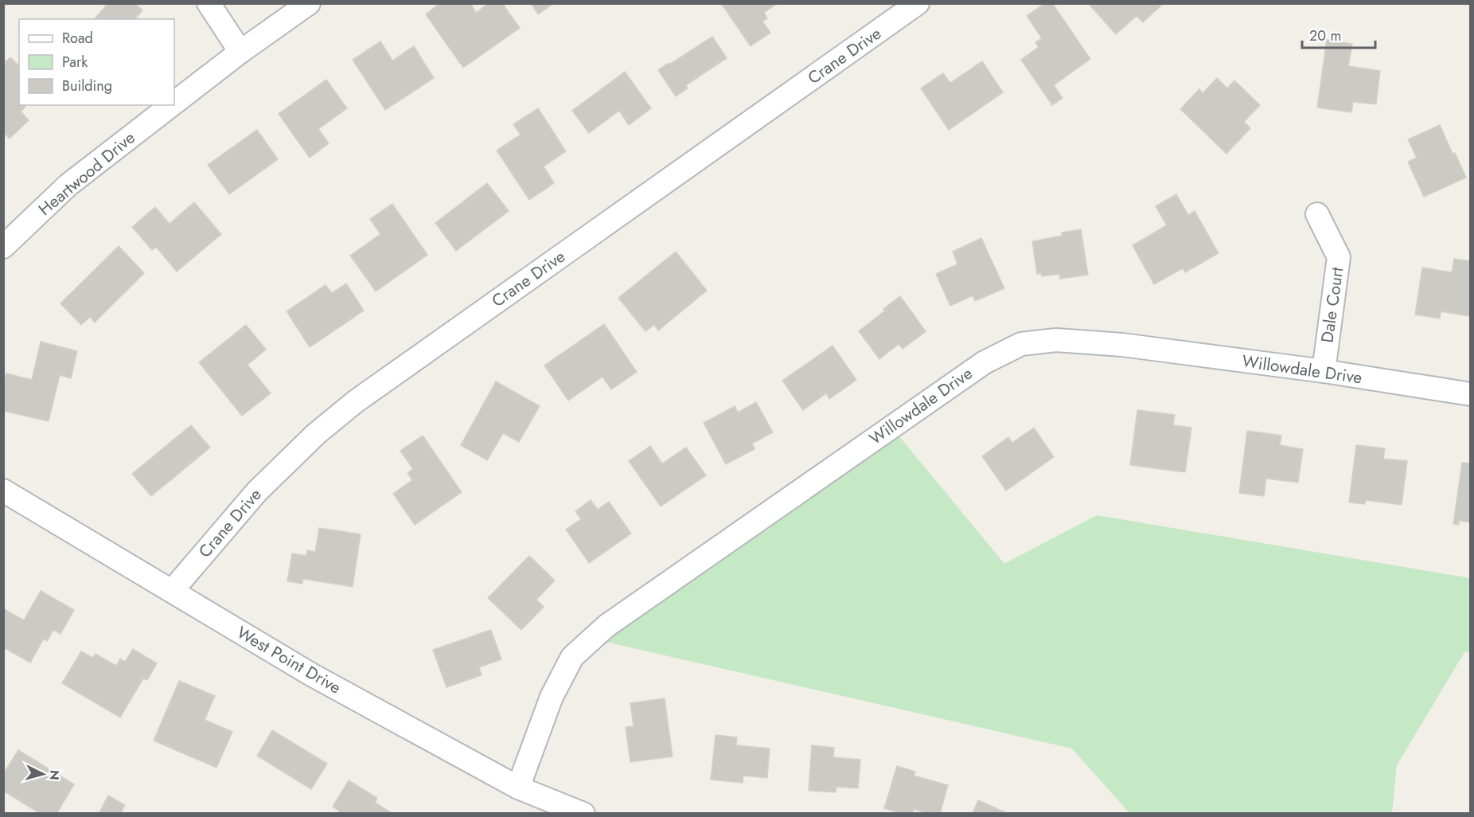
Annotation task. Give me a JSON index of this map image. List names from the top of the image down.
{
  "streets": {
    "street": [
      "Crane Drive",
      "Heartwood Drive",
      "Dale Court",
      "Willowdale Drive",
      "West Point Drive"
    ]
  },
  "crossings": [
    ["Crane Drive", "West Point Drive"],
    ["Dale Court", "Willowdale Drive"],
    ["Willowdale Drive", "West Point Drive"]
  ],
  "legend": ["Road", "Park", "Building"],
  "scale_bar": "20 m",
  "north": "right"
}
